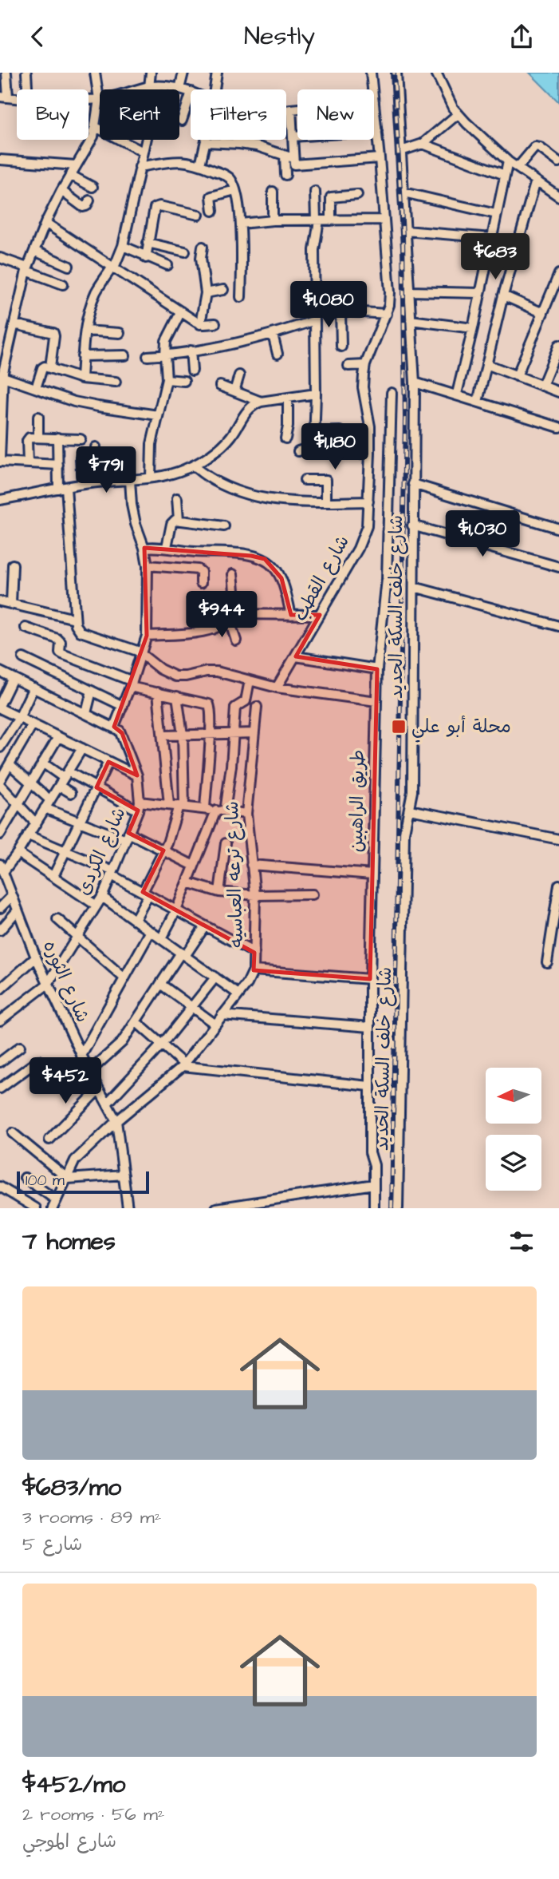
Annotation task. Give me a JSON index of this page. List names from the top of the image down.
{
  "streets": {
    "street": [
      "شارع القطب",
      "شارع خلف السكة الحديد",
      "طريق الراهبين",
      "شارع الكردى",
      "شارع ترعه العباسيه",
      "شارع الثوره"
    ]
  },
  "crossings": [
    ["شارع الكردى", "شارع الثوره"],
    ["شارع ترعه العباسيه", "شارع الثوره"]
  ],
  "places": {
    "transit": ["محلة أبو علي"]
  },
  "scale_bar": "100 m",
  "north": "left",
  "page": {
    "header": "Nestly",
    "chip": [
      "Buy",
      "Rent",
      "Filters",
      "New"
    ],
    "price": [
      "$683",
      "$1,080",
      "$1,180",
      "$791",
      "$1,030",
      "$944",
      "$452"
    ],
    "scale": "100 m",
    "heading": "7 homes",
    "list": [
      {
        "name": "$683/mo",
        "note": "3 rooms · 89 m² · شارع 5"
      },
      {
        "name": "$452/mo",
        "note": "2 rooms · 56 m² · شارع الموجي"
      }
    ]
  }
}
